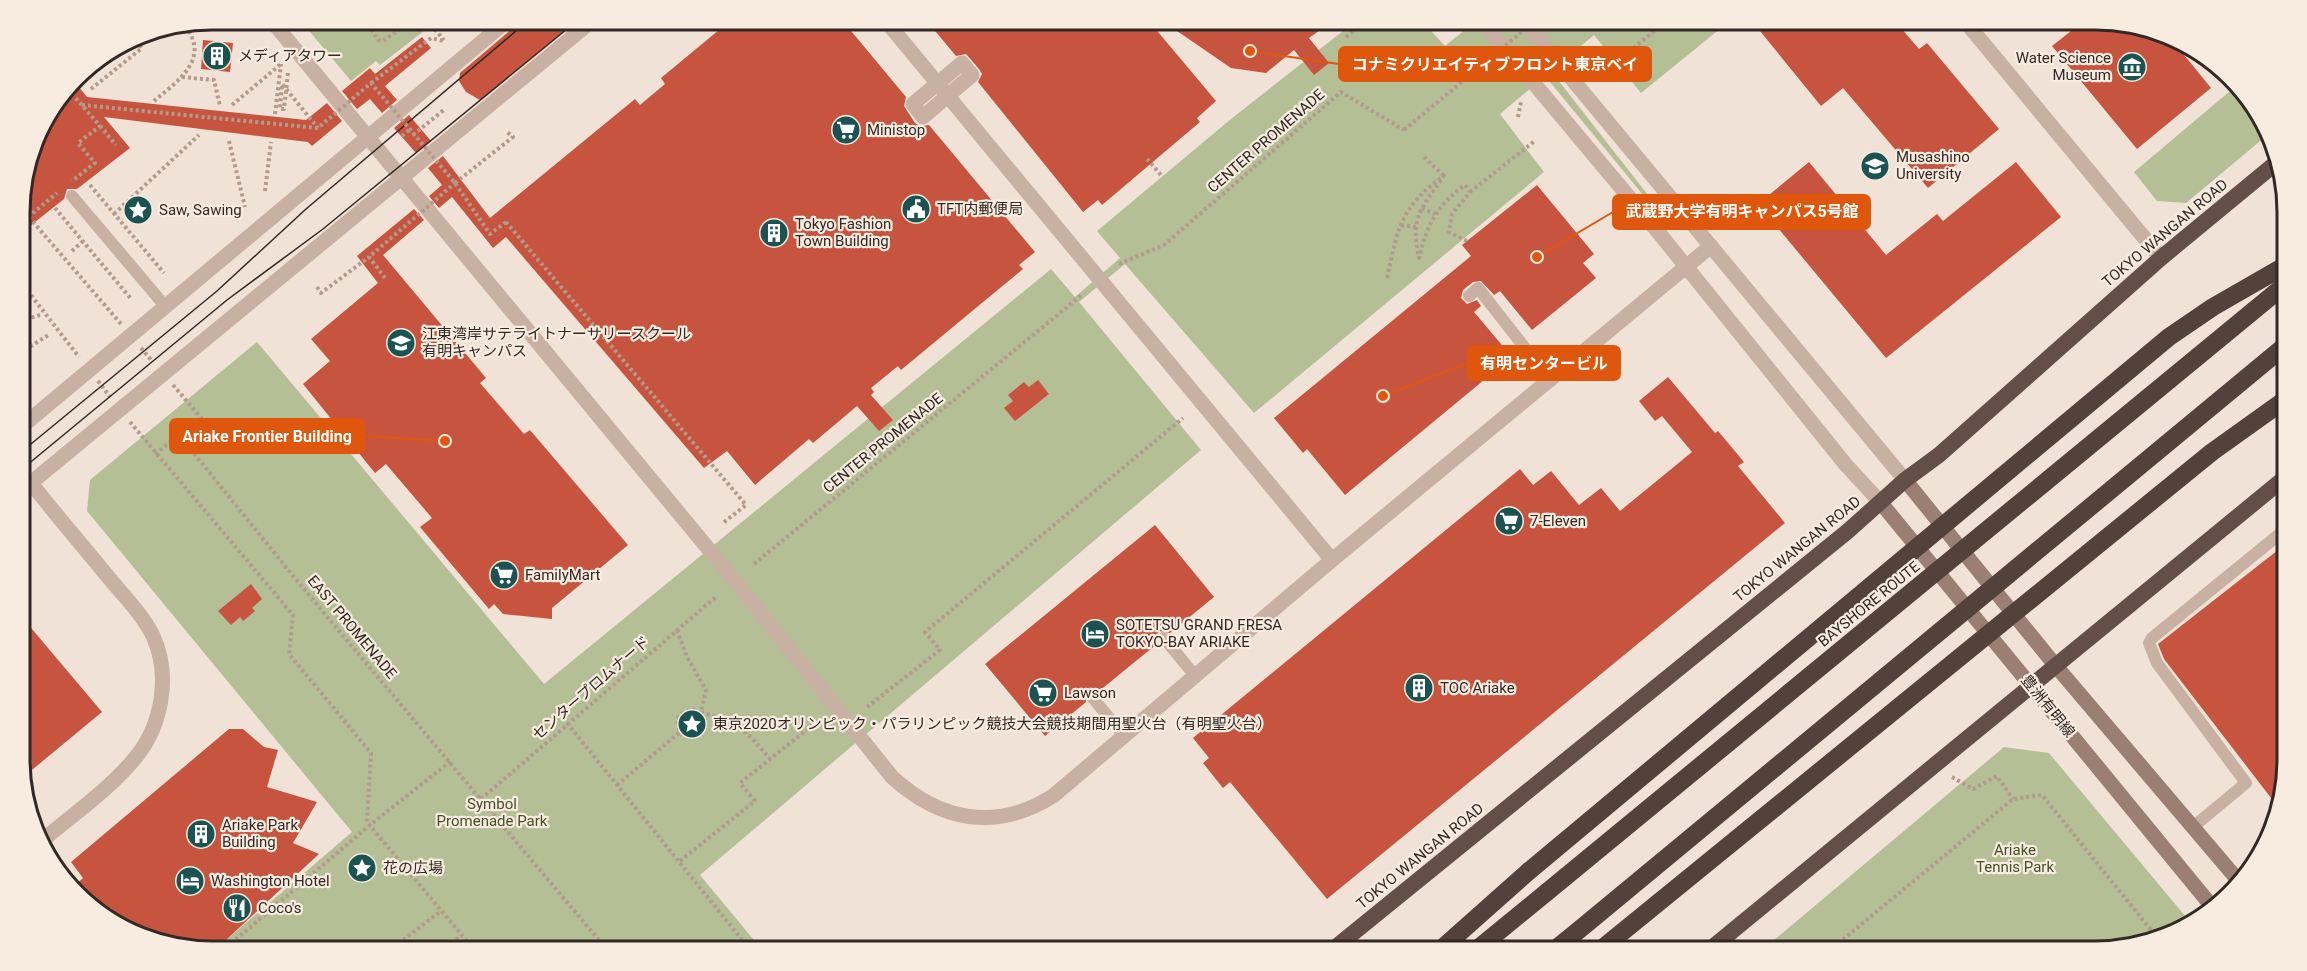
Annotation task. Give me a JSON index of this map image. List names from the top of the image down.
{
  "streets": {
    "highway": ["TOKYO WANGAN ROAD", "BAYSHORE ROUTE"],
    "main road": ["豊洲有明線"],
    "path": ["CENTER PROMENADE", "EAST PROMENADE", "センタープロムナード"]
  },
  "crossings": [
    ["TOKYO WANGAN ROAD", "豊洲有明線"],
    ["EAST PROMENADE", "センタープロムナード"]
  ],
  "parks": ["Symbol Promenade Park", "Ariake Tennis Park"],
  "places": {
    "other": [
      "コナミクリエイティブフロント東京ベイ",
      "武蔵野大学有明キャンパス5号館",
      "有明センタービル",
      "Ariake Frontier Building"
    ],
    "building": [
      "メディアタワー",
      "Tokyo Fashion Town Building",
      "TOC Ariake",
      "Ariake Park Building"
    ],
    "museum": ["Water Science Museum"],
    "supermarket": [
      "Ministop",
      "7-Eleven",
      "FamilyMart",
      "Lawson"
    ],
    "school or university": ["Musashino University", "江東湾岸サテライトナーサリースクール 有明キャンパス"],
    "public building": ["TFT内郵便局"],
    "place": ["Saw, Sawing", "東京2020オリンピック・パラリンピック競技大会競技期間用聖火台（有明聖火台）", "花の広場"],
    "hotel": ["SOTETSU GRAND FRESA TOKYO-BAY ARIAKE", "Washington Hotel"],
    "restaurant": ["Coco's"]
  }
}
